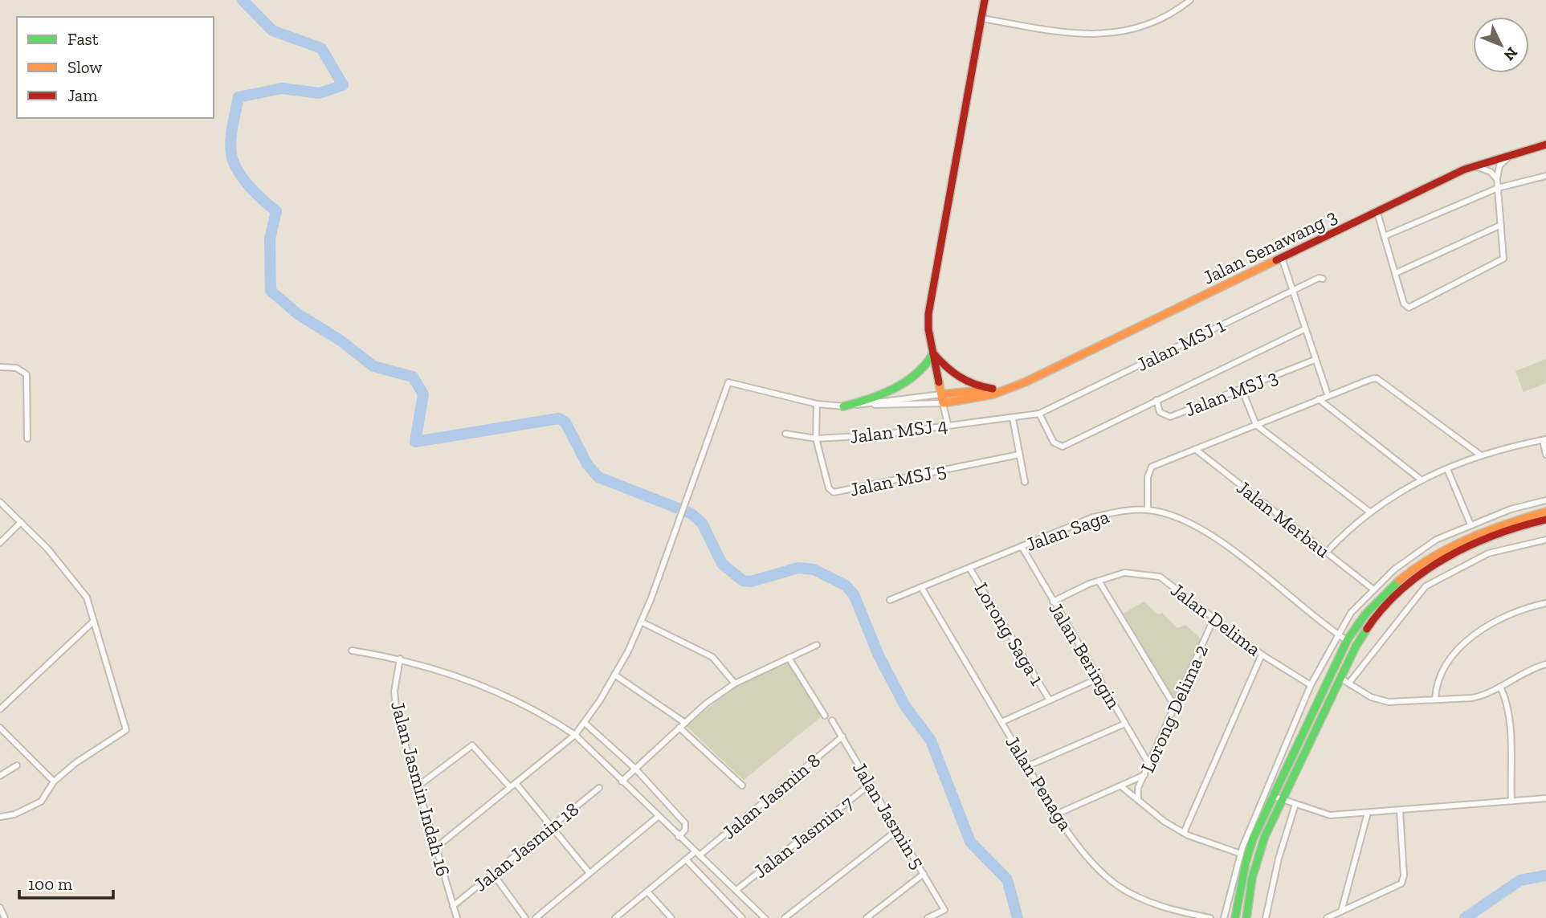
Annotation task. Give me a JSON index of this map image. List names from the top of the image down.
{
  "streets": {
    "street": [
      "Jalan Senawang 3",
      "Jalan MSJ 1",
      "Jalan MSJ 3",
      "Jalan MSJ 4",
      "Jalan MSJ 5",
      "Jalan Merbau",
      "Jalan Saga",
      "Jalan Delima",
      "Lorong Saga 1",
      "Jalan Beringin",
      "Lorong Delima 2",
      "Jalan Penaga",
      "Jalan Jasmin Indah 16",
      "Jalan Jasmin 8",
      "Jalan Jasmin 5",
      "Jalan Jasmin 7",
      "Jalan Jasmin 18"
    ]
  },
  "crossings": [
    ["Jalan MSJ 1", "Jalan MSJ 4"],
    ["Jalan MSJ 4", "Jalan MSJ 5"],
    ["Jalan Saga", "Lorong Saga 1"],
    ["Jalan Saga", "Jalan Beringin"],
    ["Jalan Saga", "Jalan Penaga"],
    ["Jalan Delima", "Jalan Beringin"],
    ["Jalan Delima", "Lorong Delima 2"],
    ["Jalan Beringin", "Lorong Delima 2"],
    ["Jalan Jasmin Indah 16", "Jalan Jasmin 18"],
    ["Jalan Jasmin 8", "Jalan Jasmin 5"],
    ["Jalan Jasmin 5", "Jalan Jasmin 7"]
  ],
  "legend": ["Fast", "Slow", "Jam"],
  "scale_bar": "100 m",
  "north": "bottom right"
}
